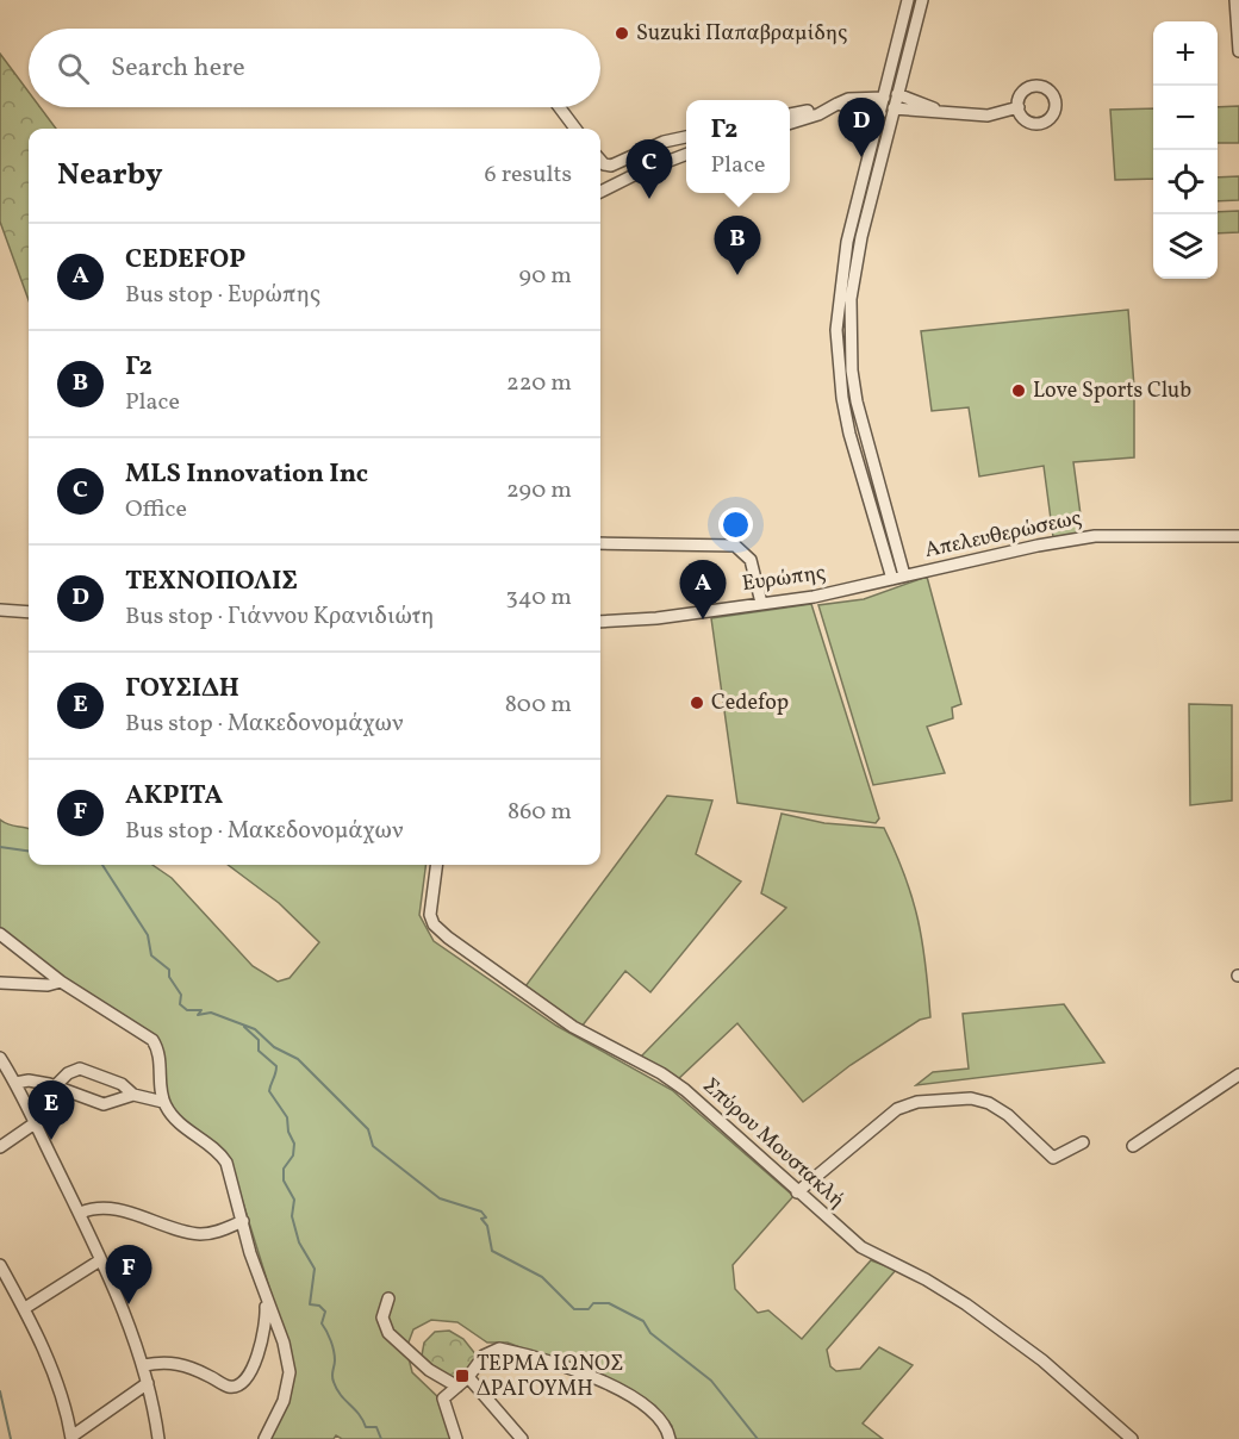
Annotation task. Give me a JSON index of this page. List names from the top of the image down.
{
  "streets": {
    "street": ["Απελευθερώσεως", "Ευρώπης", "Σπύρου Μουστακλή"]
  },
  "crossings": [
    ["Απελευθερώσεως", "Ευρώπης"]
  ],
  "places": {
    "other": ["Suzuki Παπαβραμίδης", "Love Sports Club", "Cedefop"],
    "transit": ["ΤΕΡΜΑ ΙΩΝΟΣ ΔΡΑΓΟΥΜΗ"]
  },
  "page": {
    "map_buttons": ["+", "−"],
    "search": "Search here",
    "pins": [
      "D",
      "C",
      "B",
      "A",
      "E",
      "F"
    ],
    "popup": ["Γ2", "Place"],
    "heading": ["Nearby", "6 results"],
    "list": [
      {
        "mark": "A",
        "name": "CEDEFOP",
        "note": "Bus stop · Ευρώπης",
        "value": "90 m"
      },
      {
        "mark": "B",
        "name": "Γ2",
        "note": "Place",
        "value": "220 m"
      },
      {
        "mark": "C",
        "name": "MLS Innovation Inc",
        "note": "Office",
        "value": "290 m"
      },
      {
        "mark": "D",
        "name": "ΤΕΧΝΟΠΟΛΙΣ",
        "note": "Bus stop · Γιάννου Κρανιδιώτη",
        "value": "340 m"
      },
      {
        "mark": "E",
        "name": "ΓΟΥΣΙΔΗ",
        "note": "Bus stop · Μακεδονομάχων",
        "value": "800 m"
      },
      {
        "mark": "F",
        "name": "ΑΚΡΙΤΑ",
        "note": "Bus stop · Μακεδονομάχων",
        "value": "860 m"
      }
    ]
  }
}
